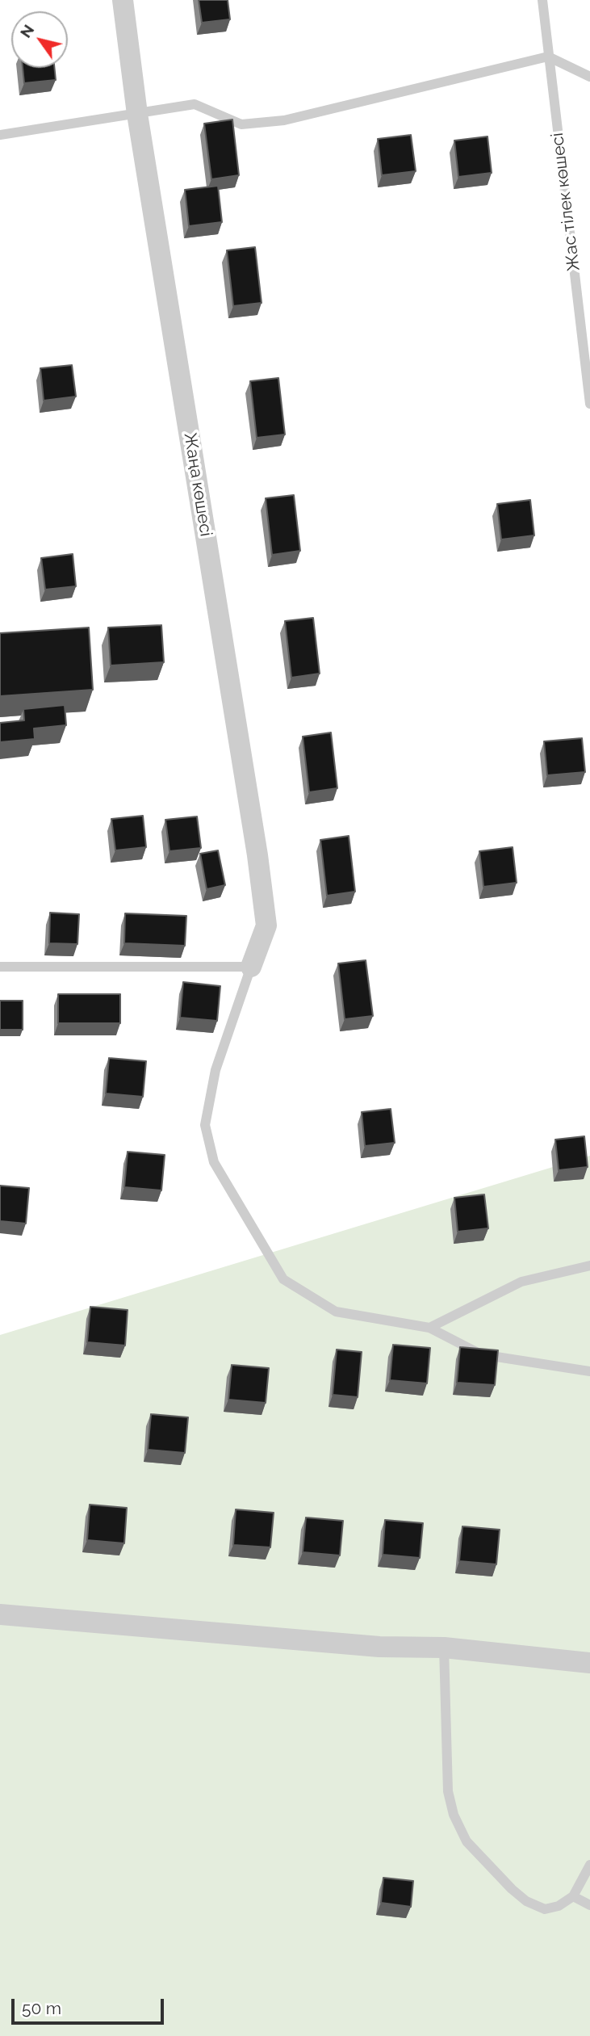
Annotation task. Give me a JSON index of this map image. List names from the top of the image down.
{
  "streets": {
    "street": ["Жаңа көшесі"],
    "lane": ["Жас тілек көшесі"]
  },
  "scale_bar": "50 m",
  "north": "top left"
}
